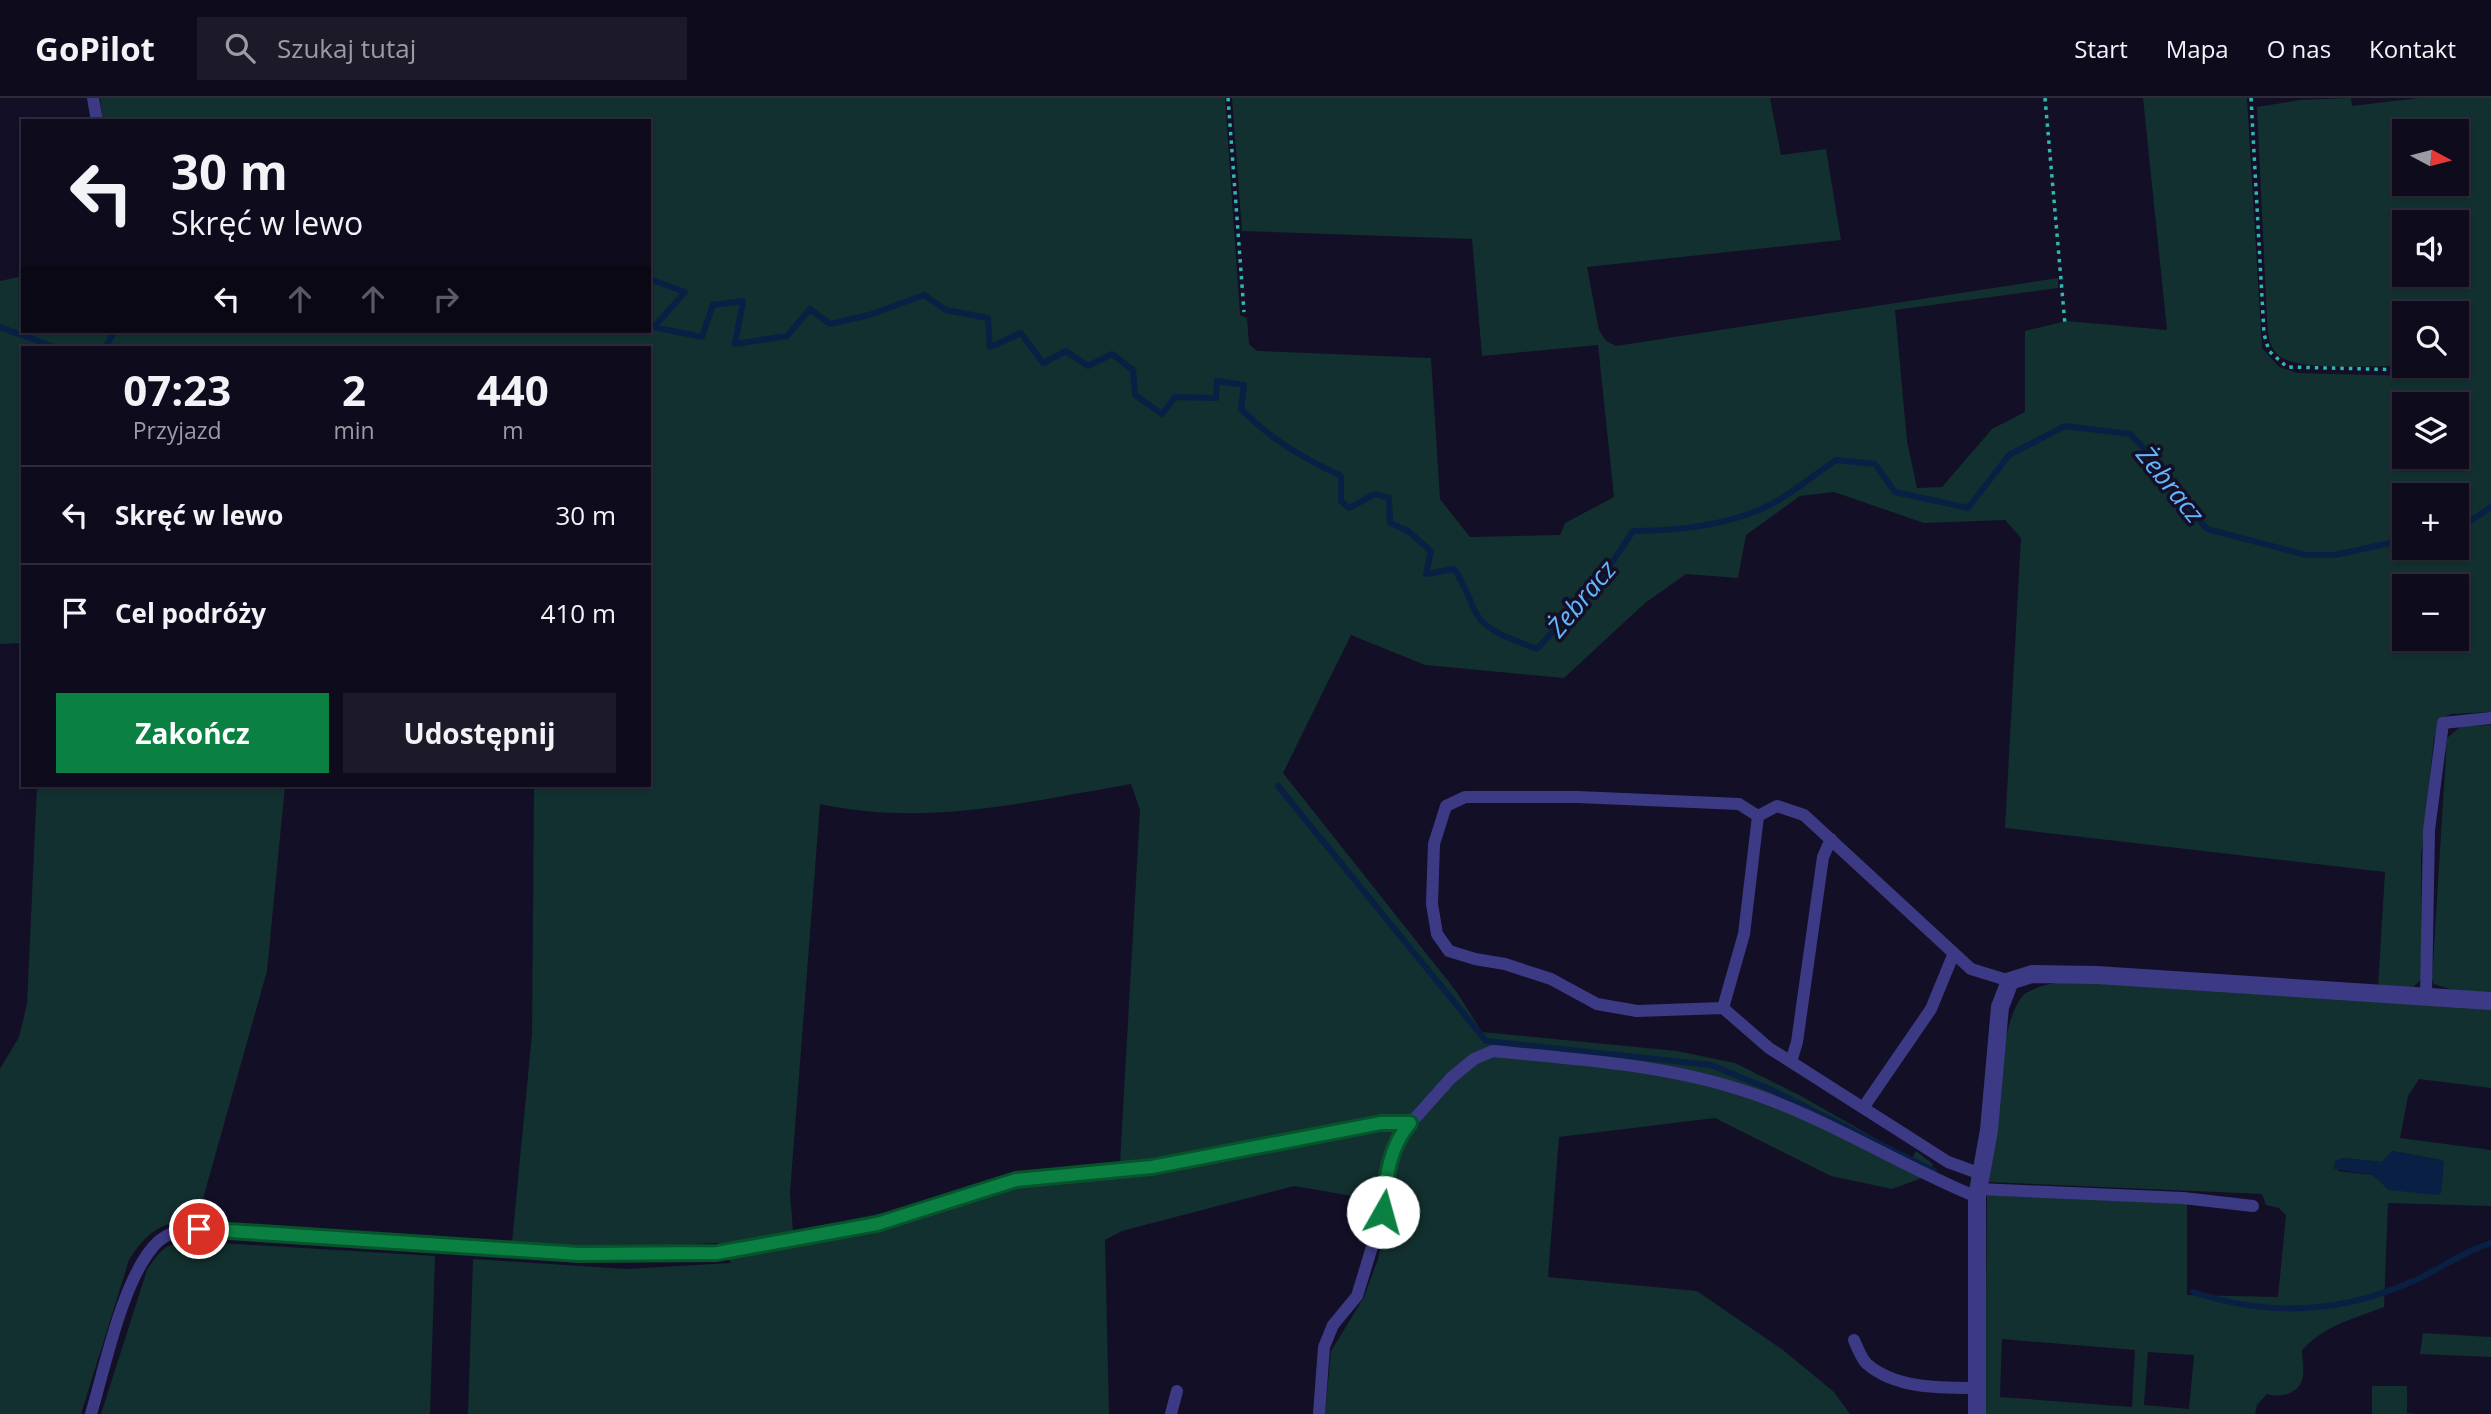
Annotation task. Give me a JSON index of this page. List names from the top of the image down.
{
  "water": ["Żebracz"],
  "north": "right",
  "page": {
    "header": "GoPilot",
    "search": "Szukaj tutaj",
    "nav": [
      "Start",
      "Mapa",
      "O nas",
      "Kontakt"
    ],
    "map_buttons": ["+", "−"],
    "turn": ["30 m", "Skręć w lewo"],
    "eta": [
      "07:23",
      "Przyjazd",
      "2",
      "min",
      "440",
      "m"
    ],
    "list": [
      {
        "name": "Skręć w lewo",
        "value": "30 m"
      },
      {
        "name": "Cel podróży",
        "value": "410 m"
      }
    ],
    "buttons": ["Zakończ", "Udostępnij"]
  }
}
